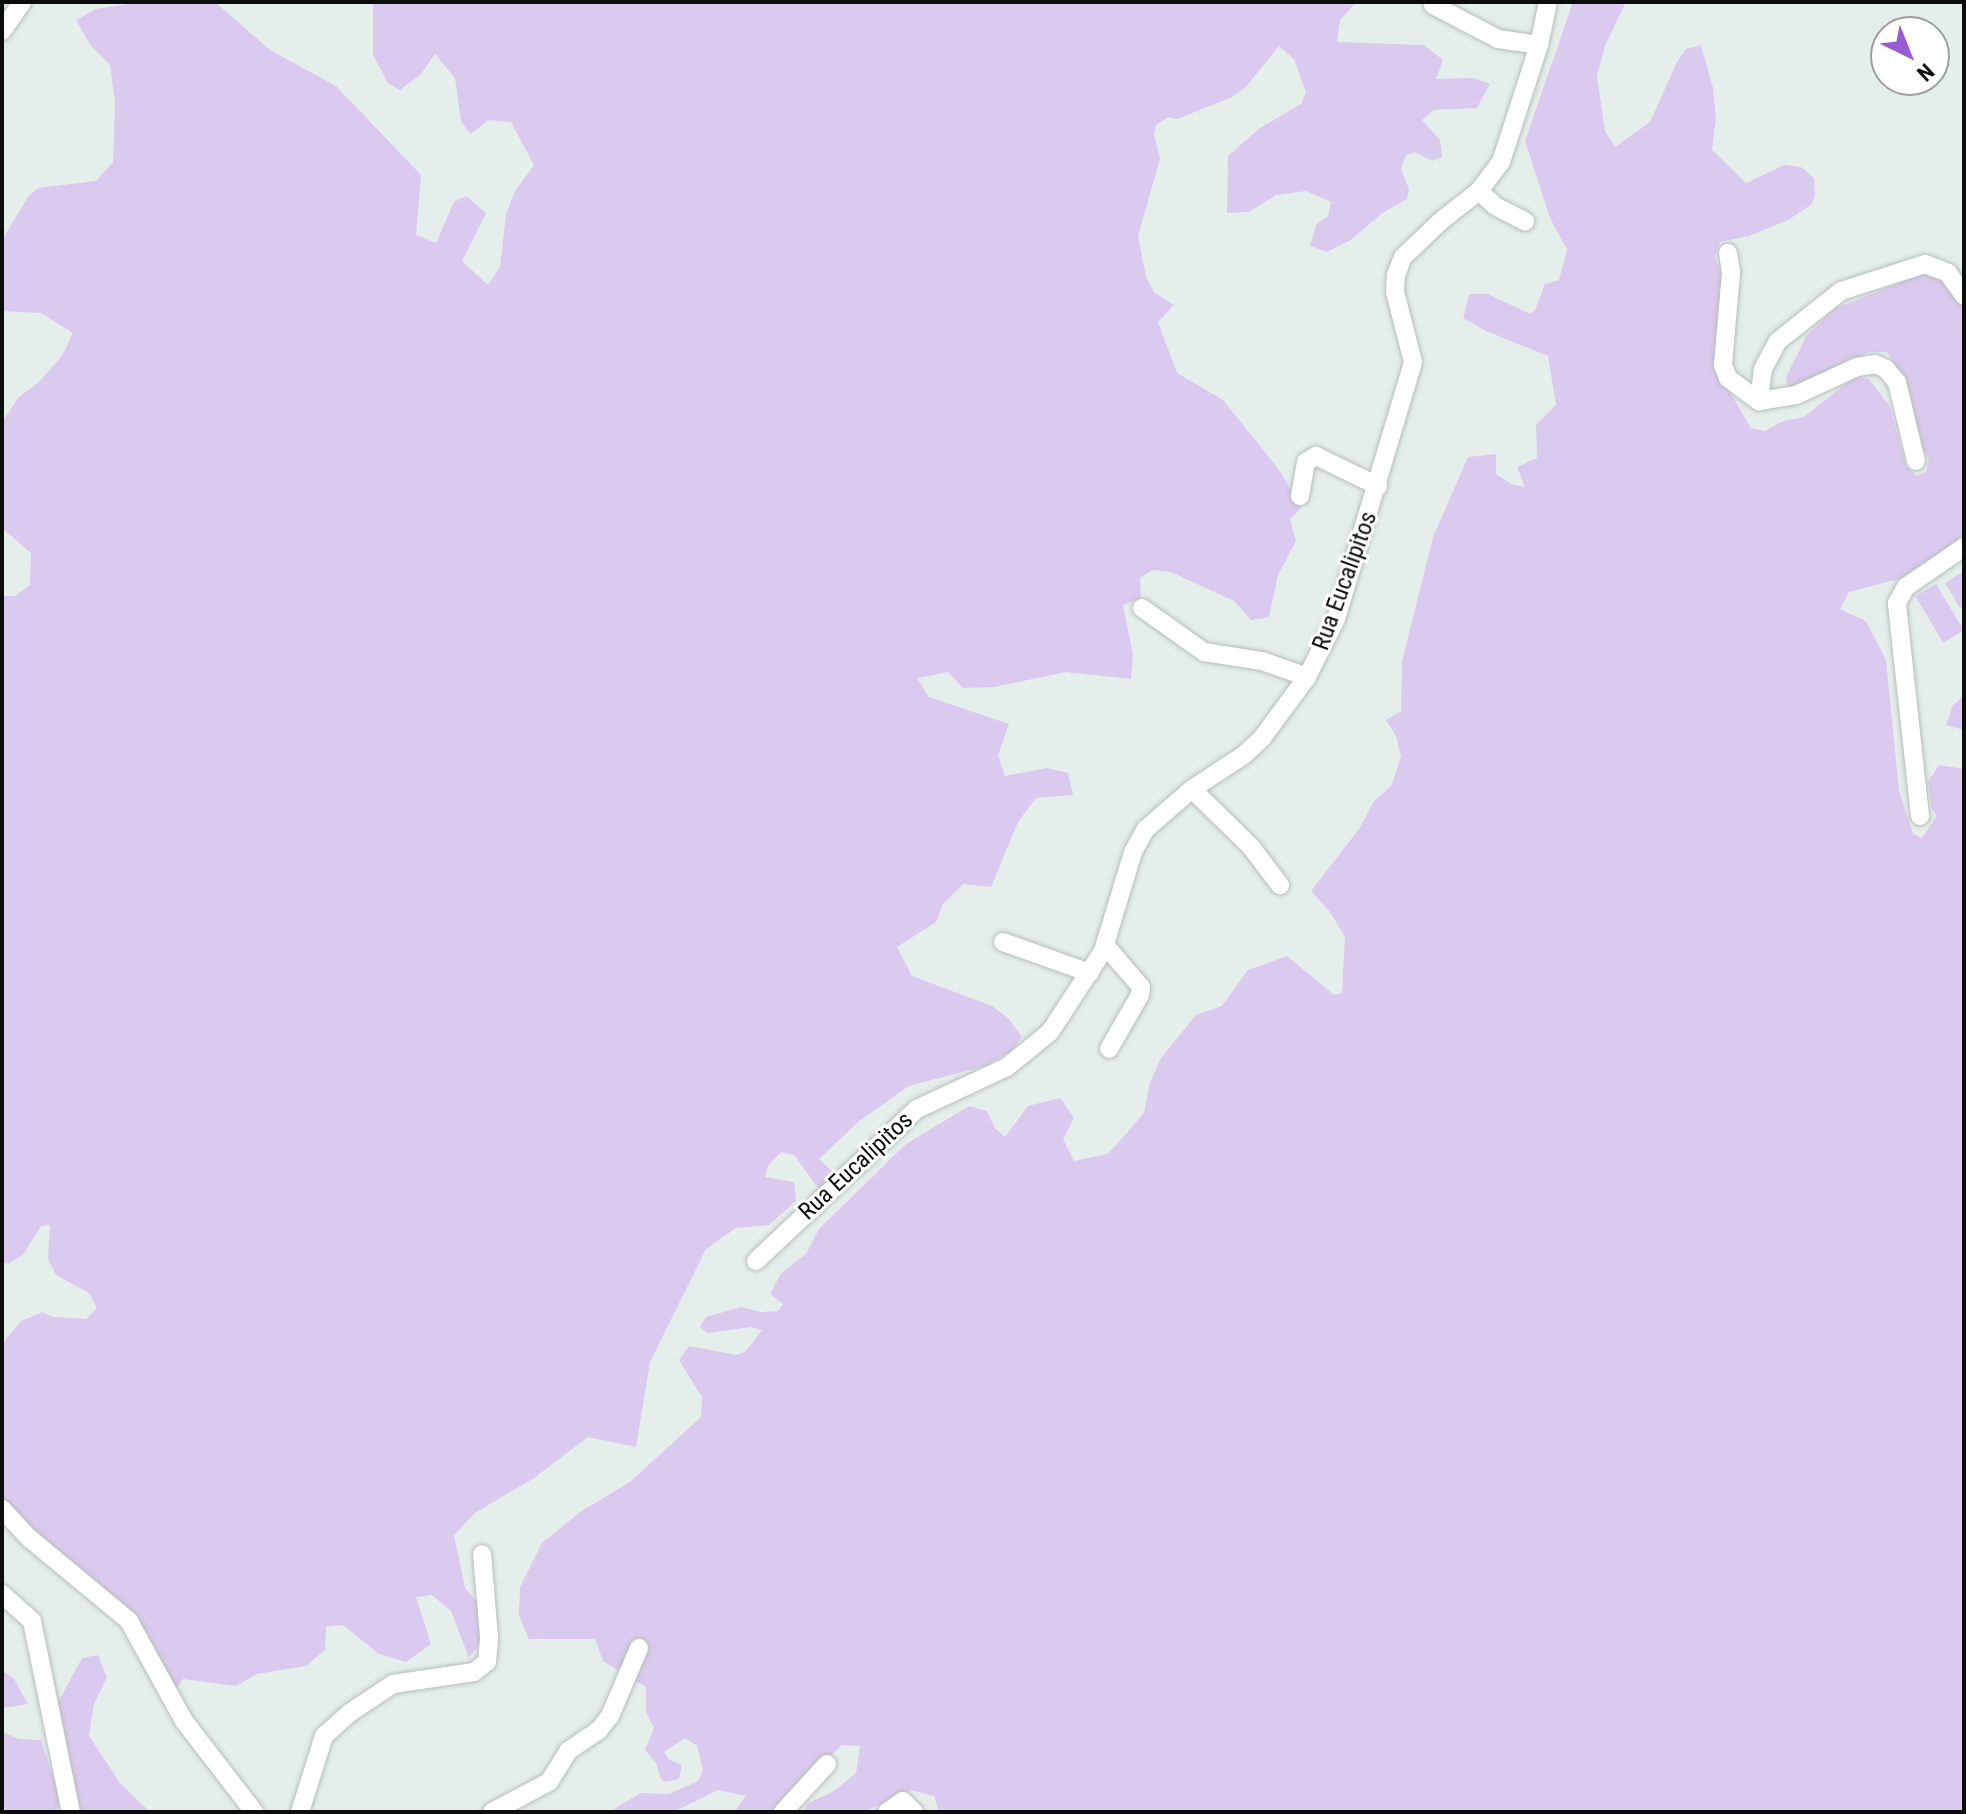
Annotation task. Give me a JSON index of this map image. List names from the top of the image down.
{
  "streets": {
    "street": ["Rua Eucalipitos"]
  },
  "north": "bottom right"
}
